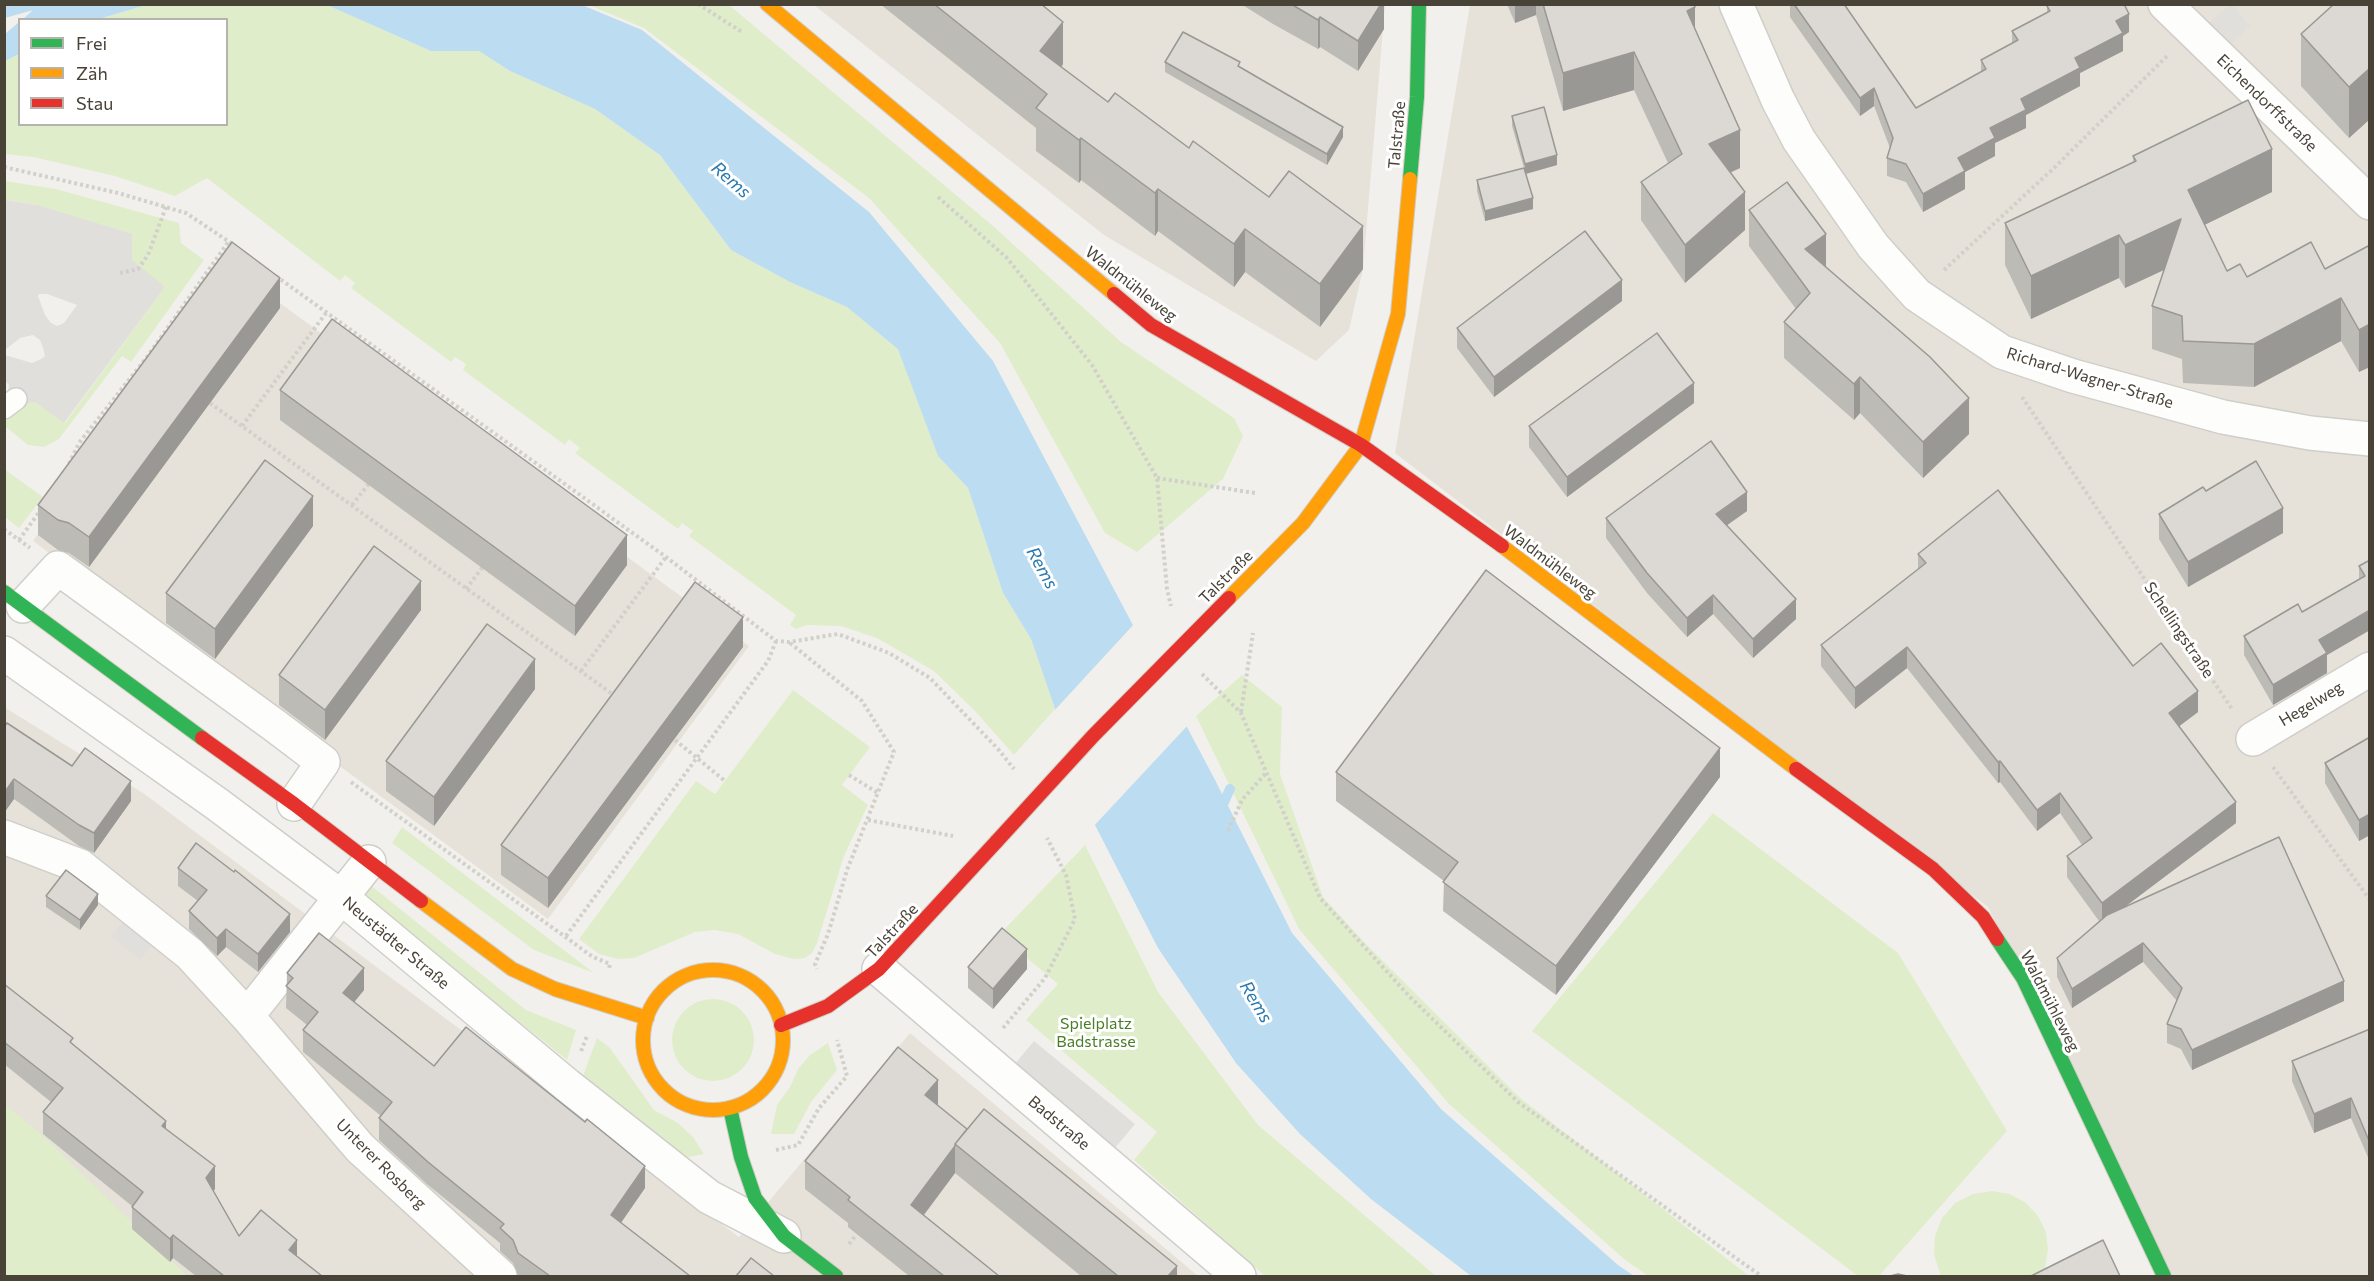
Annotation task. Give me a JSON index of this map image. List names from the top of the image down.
{
  "streets": {
    "street": [
      "Eichendorffstraße",
      "Talstraße",
      "Waldmühleweg",
      "Richard-Wagner-Straße",
      "Hegelweg",
      "Neustädter Straße",
      "Badstraße",
      "Unterer Rosberg"
    ],
    "path": ["Schellingstraße"]
  },
  "crossings": [
    ["Talstraße", "Waldmühleweg"],
    ["Talstraße", "Neustädter Straße"],
    ["Talstraße", "Badstraße"],
    ["Richard-Wagner-Straße", "Schellingstraße"],
    ["Schellingstraße", "Hegelweg"]
  ],
  "water": ["Rems"],
  "parks": ["Spielplatz Badstrasse"],
  "legend": ["Frei", "Zäh", "Stau"]
}
